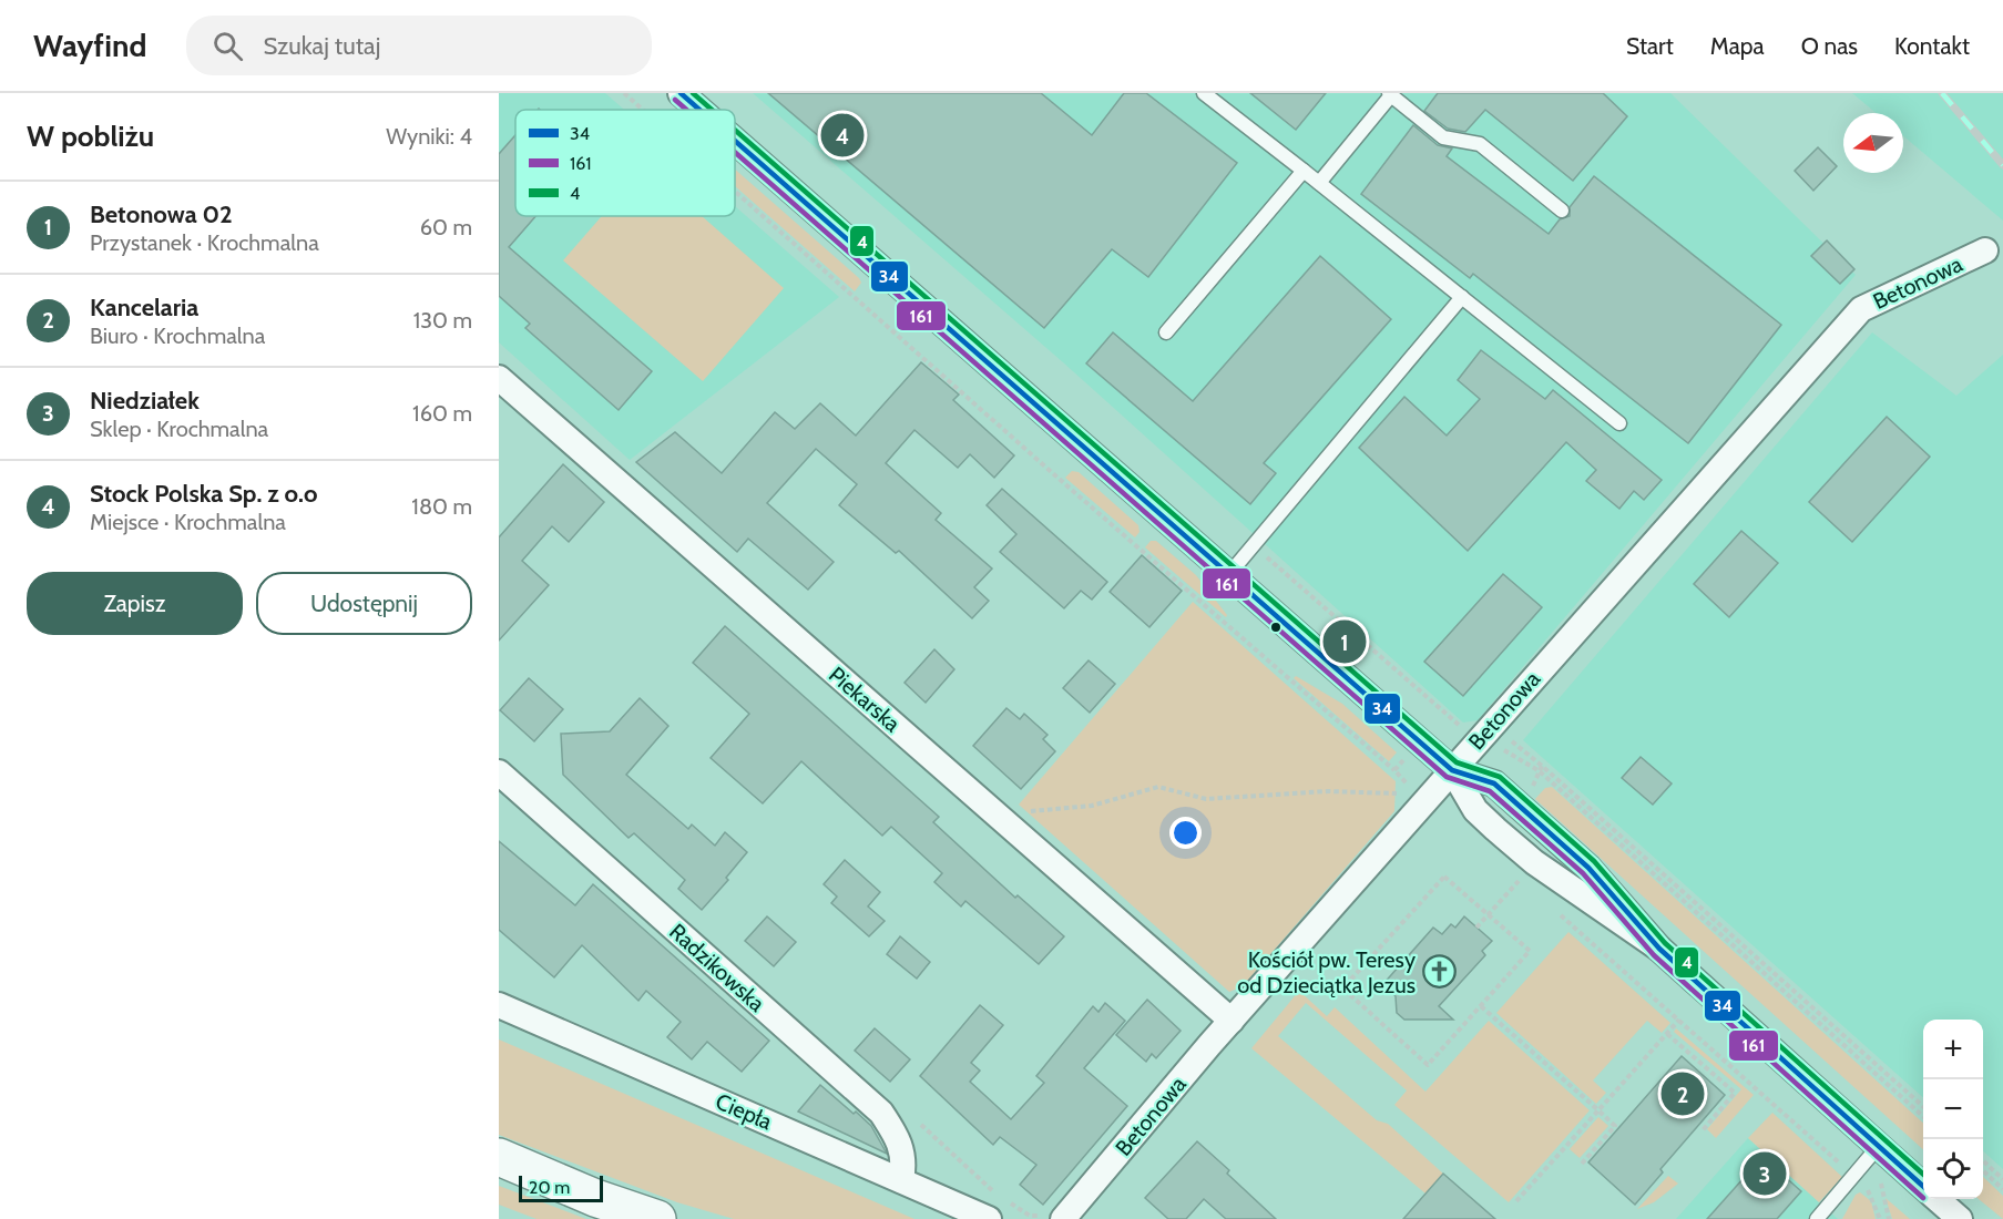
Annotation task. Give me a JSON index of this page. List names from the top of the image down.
{
  "streets": {
    "street": [
      "Betonowa",
      "Piekarska",
      "Radzikowska",
      "Ciepła"
    ]
  },
  "crossings": [
    ["Betonowa", "Piekarska"],
    ["Radzikowska", "Ciepła"]
  ],
  "places": {
    "church": ["Kościół pw. Teresy od Dzieciątka Jezus"]
  },
  "lines": ["transit line 34", "transit line 4", "transit line 161"],
  "legend": ["34", "161", "4"],
  "scale_bar": "20 m",
  "north": "left",
  "page": {
    "header": "Wayfind",
    "search": "Szukaj tutaj",
    "nav": [
      "Start",
      "Mapa",
      "O nas",
      "Kontakt"
    ],
    "heading": ["W pobliżu", "Wyniki: 4"],
    "pins": [
      "4",
      "1",
      "2",
      "3"
    ],
    "list": [
      {
        "mark": "1",
        "name": "Betonowa 02",
        "note": "Przystanek · Krochmalna",
        "value": "60 m"
      },
      {
        "mark": "2",
        "name": "Kancelaria",
        "note": "Biuro · Krochmalna",
        "value": "130 m"
      },
      {
        "mark": "3",
        "name": "Niedziałek",
        "note": "Sklep · Krochmalna",
        "value": "160 m"
      },
      {
        "mark": "4",
        "name": "Stock Polska Sp. z o.o",
        "note": "Miejsce · Krochmalna",
        "value": "180 m"
      }
    ],
    "buttons": ["Zapisz", "Udostępnij"],
    "map_buttons": ["+", "−"],
    "scale": "20 m"
  }
}
